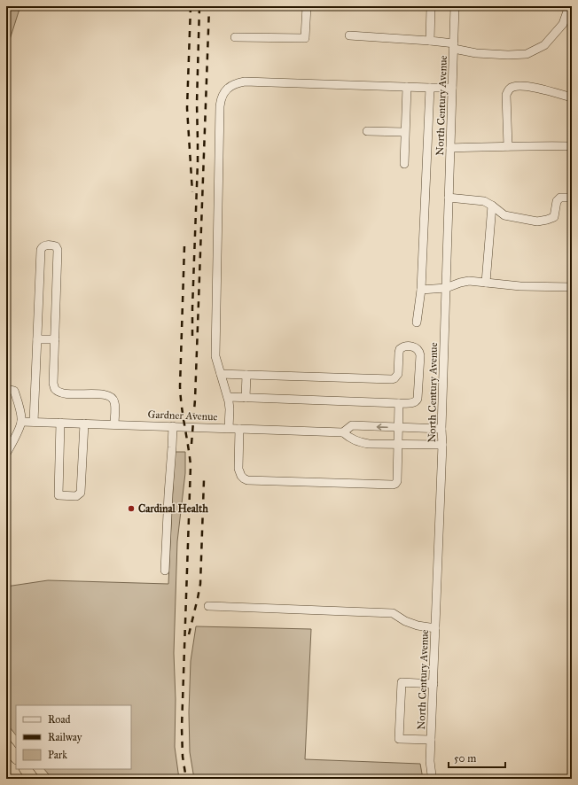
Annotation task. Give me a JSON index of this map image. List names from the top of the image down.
{
  "streets": {
    "street": ["North Century Avenue", "Gardner Avenue"]
  },
  "crossings": [
    ["North Century Avenue", "Gardner Avenue"]
  ],
  "places": ["Cardinal Health"],
  "legend": ["Road", "Railway", "Park"],
  "scale_bar": "50 m"
}
